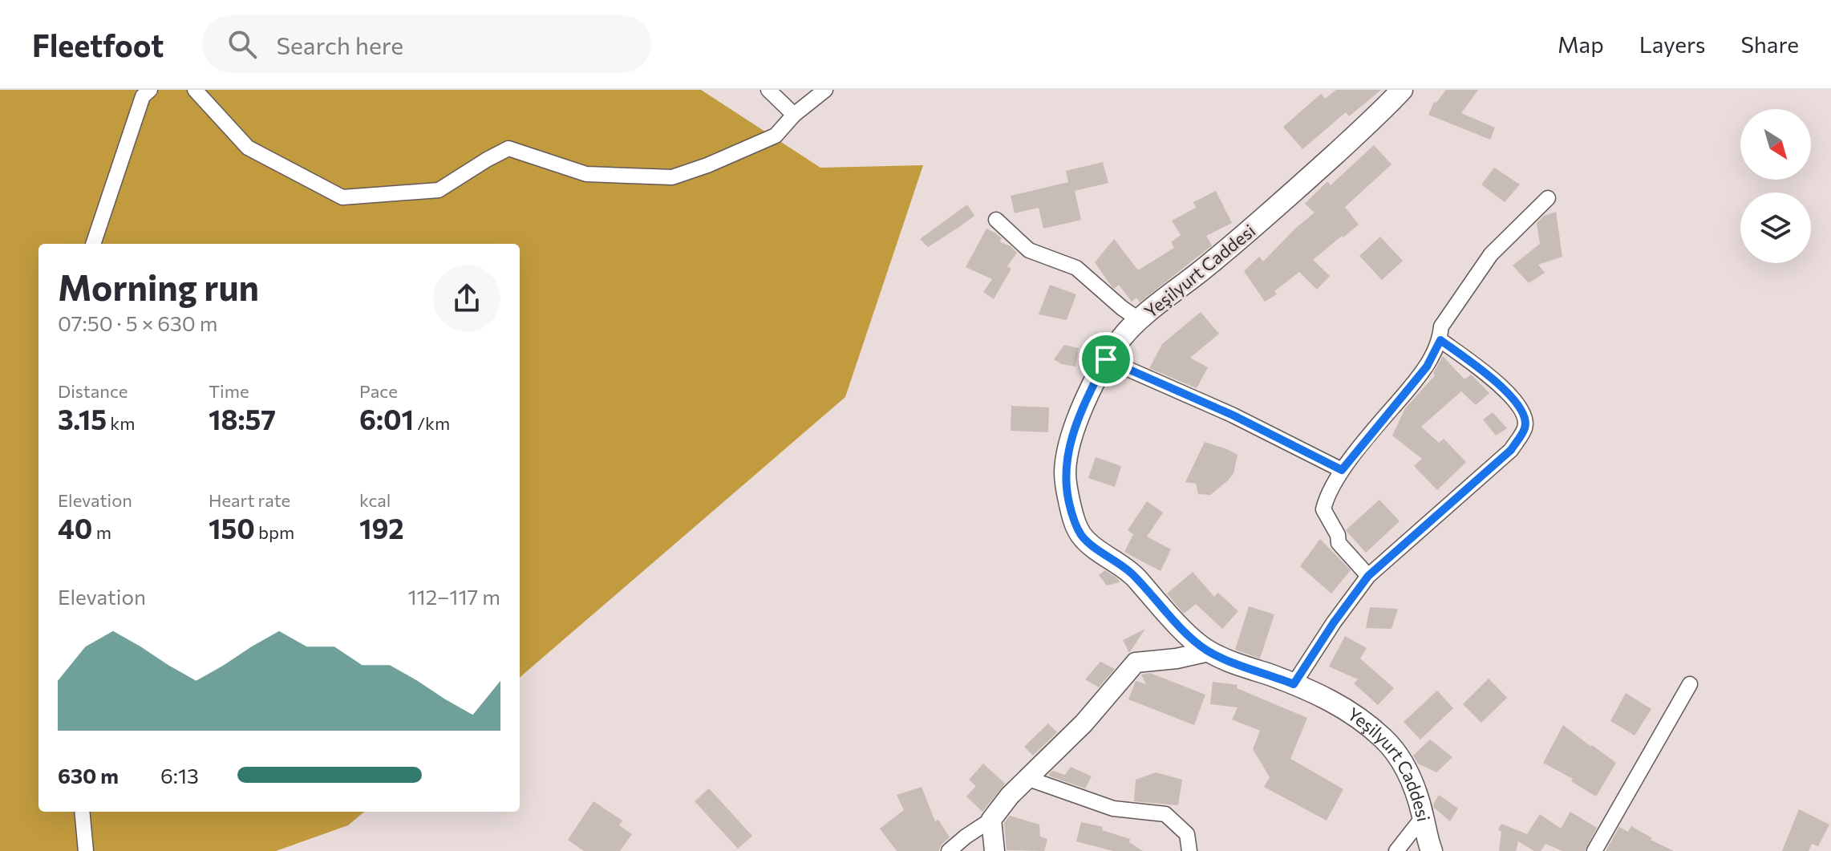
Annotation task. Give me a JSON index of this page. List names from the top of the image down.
{
  "streets": {
    "main road": ["Yeşilyurt Caddesi"]
  },
  "north": "bottom right",
  "page": {
    "header": "Fleetfoot",
    "search": "Search here",
    "nav": ["Map", "Layers", "Share"],
    "heading": ["Morning run", "07:50 · 5 × 630 m"],
    "stats": [
      ["Distance", "3.15 km"],
      ["Time", "18:57"],
      ["Pace", "6:01 /km"],
      ["Elevation", "40 m"],
      ["Heart rate", "150 bpm"],
      ["kcal", "192"]
    ],
    "chart": ["Elevation", "112–117 m"],
    "list": [
      {
        "name": "630 m",
        "note": "6:13"
      }
    ]
  }
}
